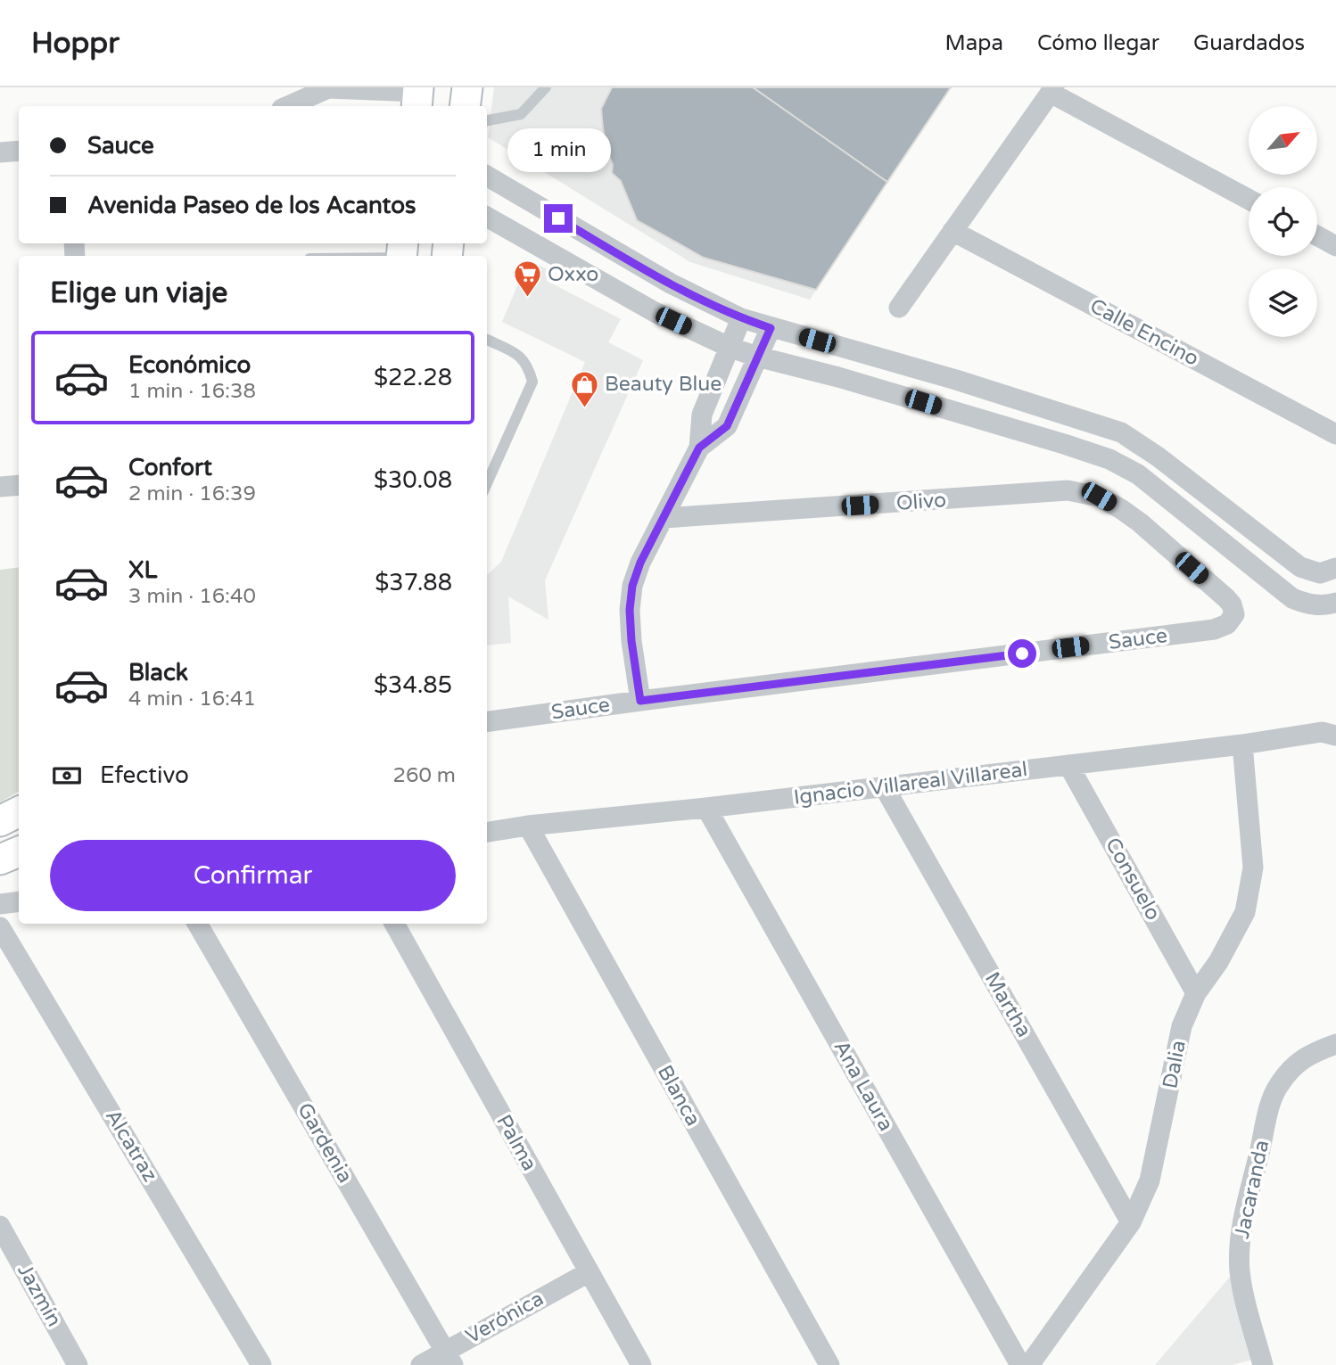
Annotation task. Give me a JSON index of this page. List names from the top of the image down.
{
  "streets": {
    "street": [
      "Calle Encino",
      "Olivo",
      "Sauce",
      "Ignacio Villareal Villareal",
      "Consuelo",
      "Martha",
      "Dalia",
      "Ana Laura",
      "Blanca",
      "Gardenia",
      "Palma",
      "Alcatraz",
      "Jacaranda",
      "Jazmín",
      "Verónica"
    ]
  },
  "crossings": [
    ["Olivo", "Sauce"],
    ["Ignacio Villareal Villareal", "Consuelo"],
    ["Ignacio Villareal Villareal", "Martha"],
    ["Ignacio Villareal Villareal", "Dalia"],
    ["Ignacio Villareal Villareal", "Ana Laura"],
    ["Ignacio Villareal Villareal", "Blanca"],
    ["Consuelo", "Dalia"],
    ["Martha", "Dalia"],
    ["Gardenia", "Verónica"],
    ["Palma", "Verónica"]
  ],
  "places": {
    "supermarket": ["Oxxo"],
    "shop": ["Beauty Blue"]
  },
  "north": "top right",
  "page": {
    "header": "Hoppr",
    "nav": ["Mapa", "Cómo llegar", "Guardados"],
    "banner": ["Sauce", "Avenida Paseo de los Acantos"],
    "bubble": "1 min",
    "heading": "Elige un viaje",
    "list": [
      {
        "name": "Económico",
        "note": "1 min · 16:38",
        "value": "$22.28"
      },
      {
        "name": "Confort",
        "note": "2 min · 16:39",
        "value": "$30.08"
      },
      {
        "name": "XL",
        "note": "3 min · 16:40",
        "value": "$37.88"
      },
      {
        "name": "Black",
        "note": "4 min · 16:41",
        "value": "$34.85"
      }
    ],
    "pay": ["Efectivo", "260 m"],
    "buttons": "Confirmar"
  }
}
